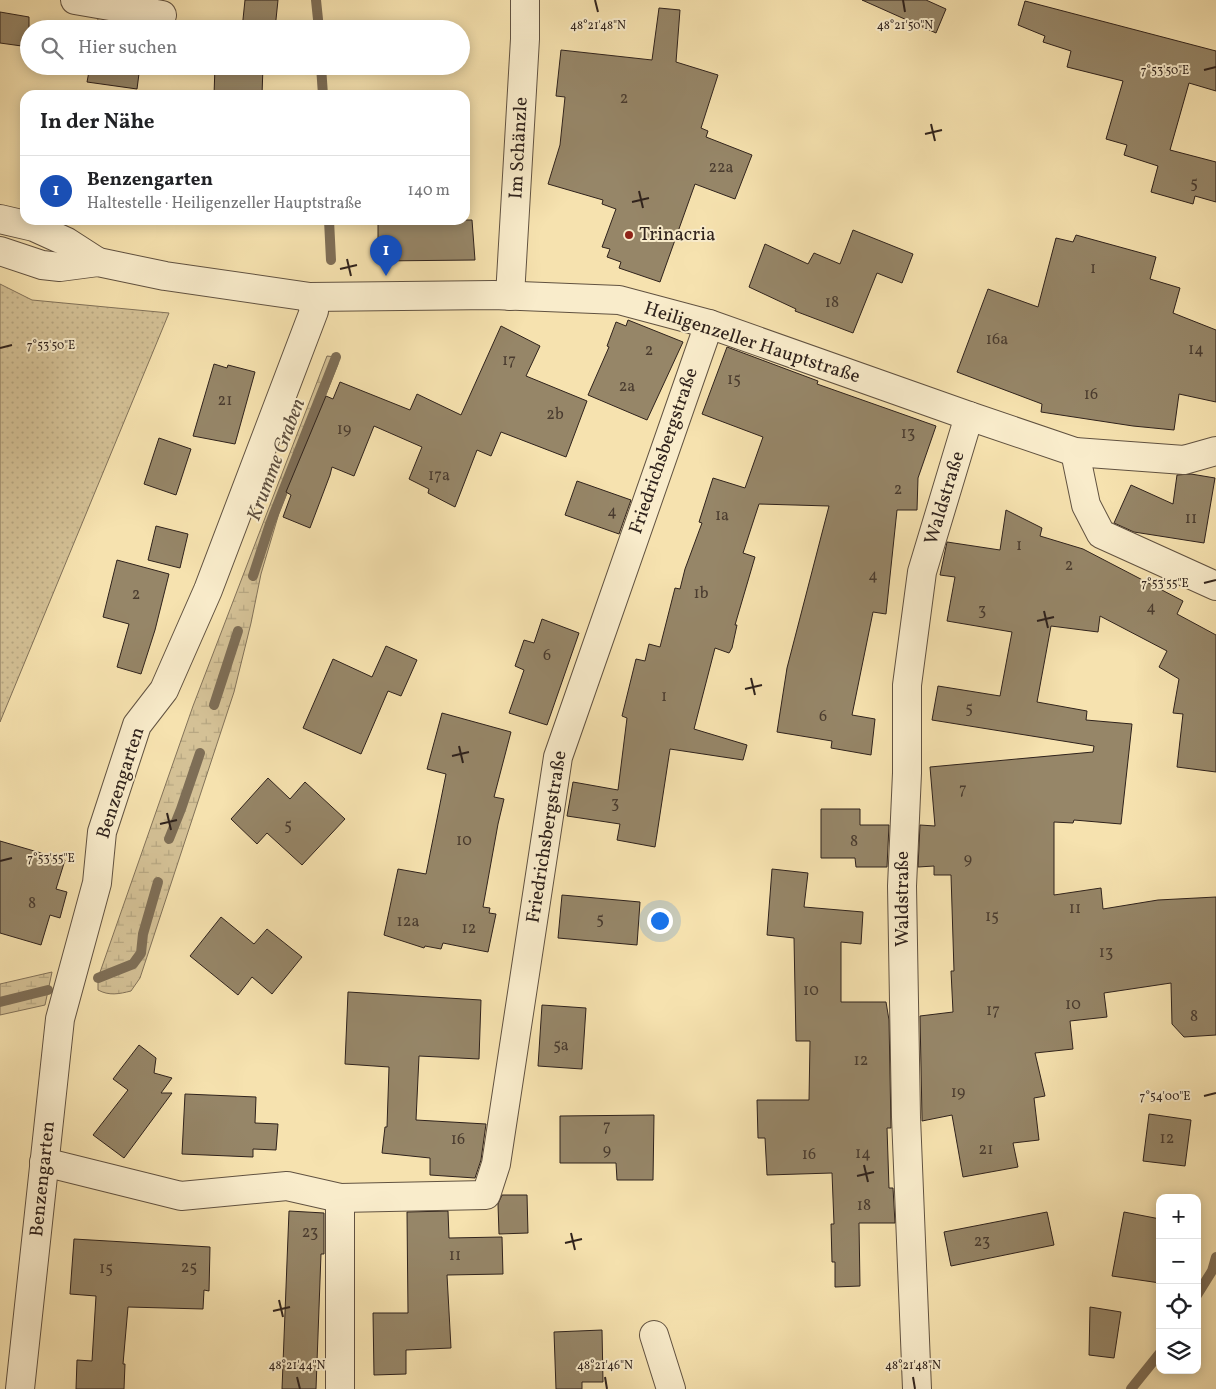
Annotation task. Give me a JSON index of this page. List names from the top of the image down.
{
  "streets": {
    "street": [
      "Im Schänzle",
      "Heiligenzeller Hauptstraße",
      "Friedrichsbergstraße",
      "Waldstraße",
      "Benzengarten"
    ]
  },
  "crossings": [
    ["Im Schänzle", "Heiligenzeller Hauptstraße"],
    ["Heiligenzeller Hauptstraße", "Friedrichsbergstraße"],
    ["Heiligenzeller Hauptstraße", "Waldstraße"],
    ["Heiligenzeller Hauptstraße", "Benzengarten"],
    ["Friedrichsbergstraße", "Benzengarten"]
  ],
  "water": ["Krumme Graben"],
  "places": ["Trinacria"],
  "house_numbers": [
    "2",
    "22a",
    "5",
    "1",
    "18",
    "16a",
    "14",
    "2",
    "17",
    "15",
    "2a",
    "16",
    "21",
    "2b",
    "19",
    "13",
    "17a",
    "2",
    "4",
    "1a",
    "11",
    "1",
    "2",
    "4",
    "1b",
    "2",
    "4",
    "3",
    "6",
    "1",
    "5",
    "6",
    "7",
    "3",
    "5",
    "10",
    "8",
    "9",
    "8",
    "11",
    "15",
    "5",
    "12a",
    "12",
    "13",
    "10",
    "10",
    "17",
    "8",
    "5a",
    "12",
    "19",
    "7",
    "12",
    "16",
    "21",
    "9",
    "14",
    "16",
    "18",
    "23",
    "23",
    "11",
    "25",
    "15"
  ],
  "page": {
    "search": "Hier suchen",
    "heading": "In der Nähe",
    "list": [
      {
        "mark": "1",
        "name": "Benzengarten",
        "note": "Haltestelle · Heiligenzeller Hauptstraße",
        "value": "140 m"
      }
    ],
    "pins": "1",
    "map_buttons": ["+", "−"]
  },
  "coordinates": [
    "48°21'48\"N",
    "48°21'50\"N",
    "7°53'50\"E",
    "7°53'55\"E",
    "7°54'00\"E",
    "48°21'44\"N",
    "48°21'46\"N"
  ]
}
